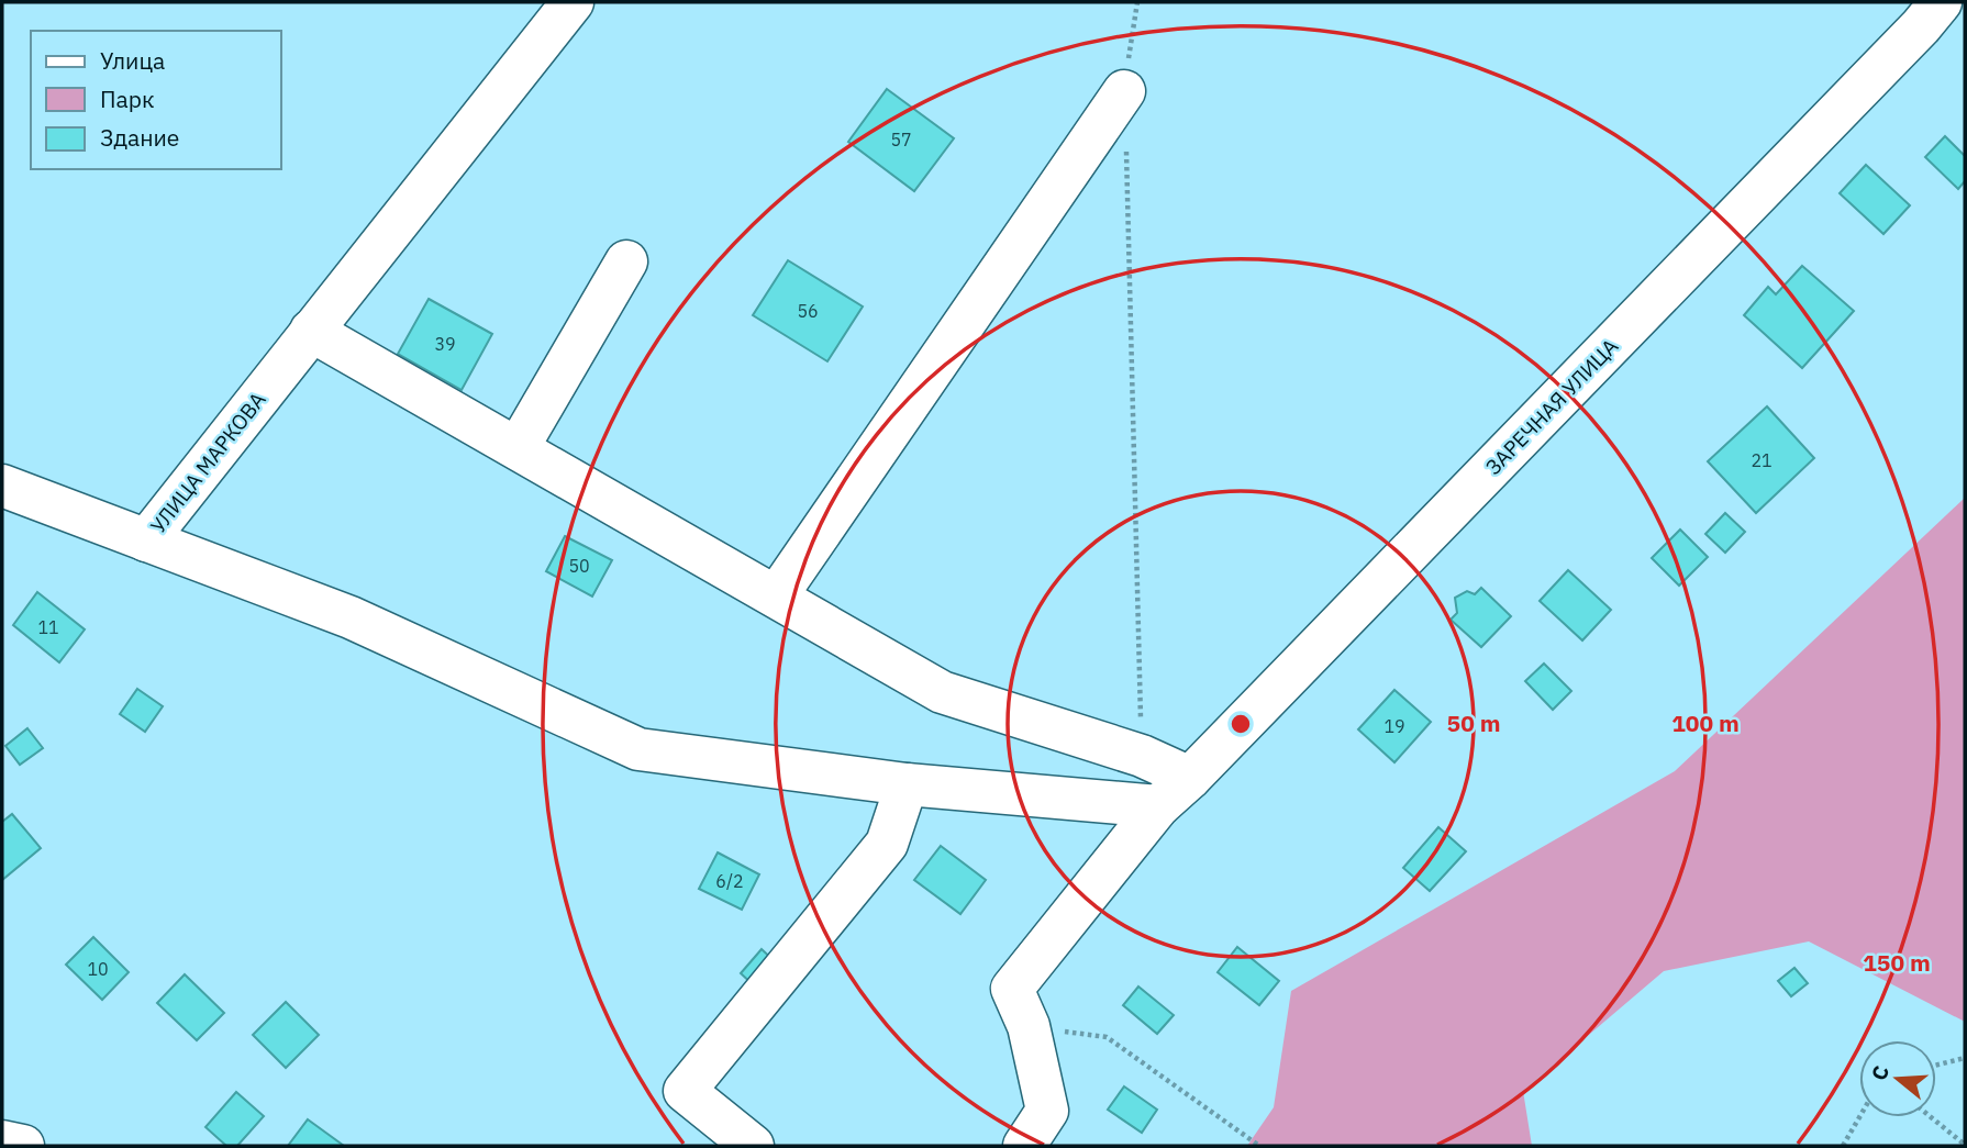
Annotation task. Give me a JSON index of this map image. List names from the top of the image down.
{
  "streets": {
    "street": ["ЗАРЕЧНАЯ УЛИЦА", "УЛИЦА МАРКОВА"]
  },
  "crossings": [
    ["ЗАРЕЧНАЯ УЛИЦА", "УЛИЦА МАРКОВА"]
  ],
  "house_numbers": [
    "57",
    "56",
    "39",
    "21",
    "50",
    "11",
    "19",
    "6/2",
    "10"
  ],
  "legend": ["Улица", "Парк", "Здание"],
  "north": "left",
  "rings": ["50 m", "100 m", "150 m"]
}
